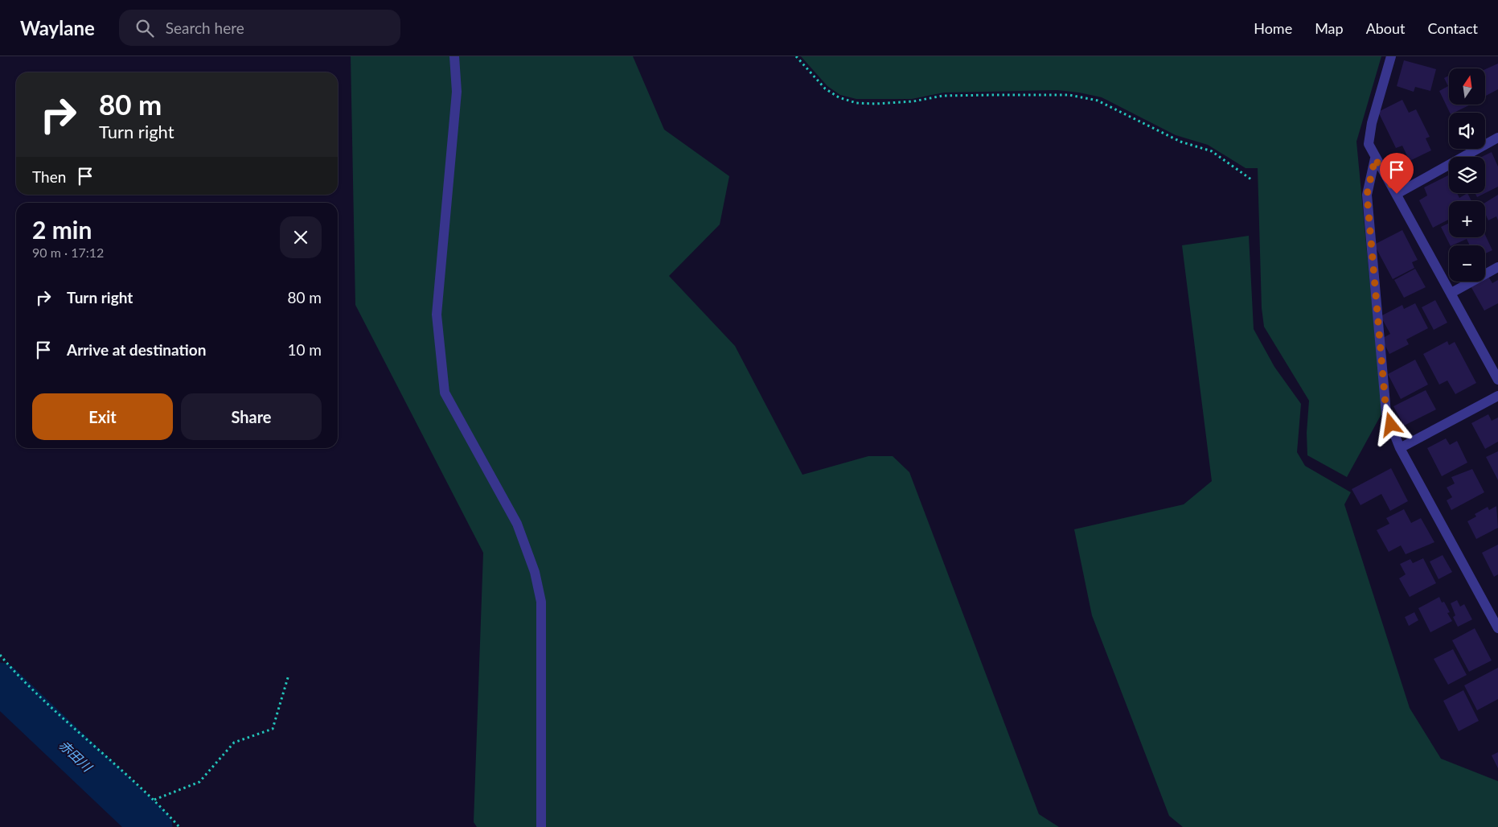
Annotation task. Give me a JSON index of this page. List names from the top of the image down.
{
  "water": ["赤田川"],
  "north": "top",
  "page": {
    "header": "Waylane",
    "search": "Search here",
    "nav": [
      "Home",
      "Map",
      "About",
      "Contact"
    ],
    "map_buttons": ["+", "−"],
    "turn": ["80 m", "Turn right"],
    "then": "Then",
    "heading": ["2 min", "90 m · 17:12"],
    "list": [
      {
        "name": "Turn right",
        "value": "80 m"
      },
      {
        "name": "Arrive at destination",
        "value": "10 m"
      }
    ],
    "buttons": ["Exit", "Share"]
  }
}
